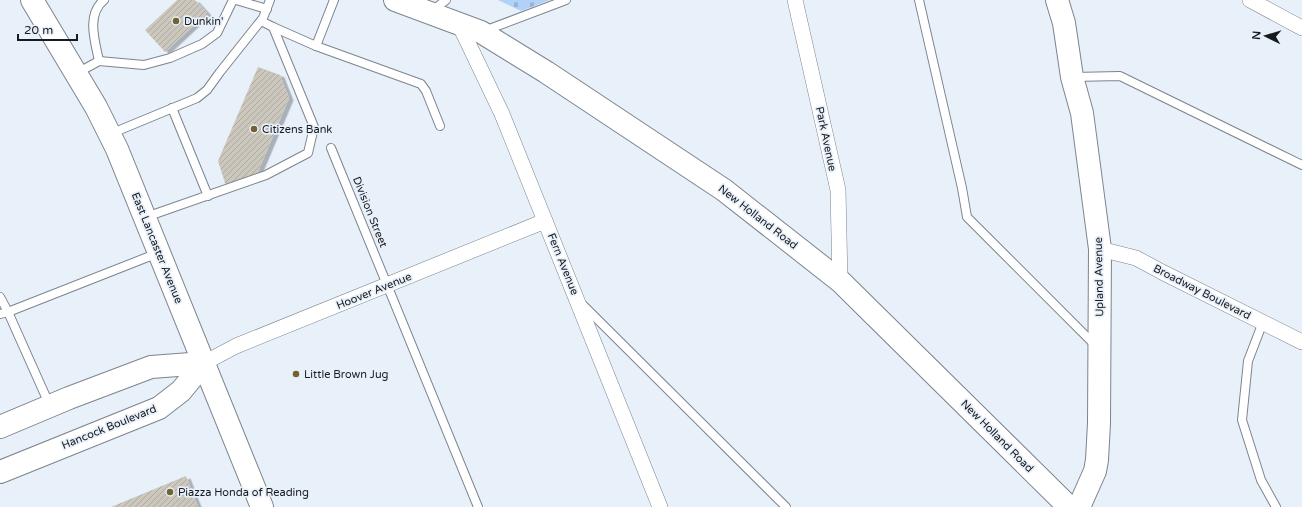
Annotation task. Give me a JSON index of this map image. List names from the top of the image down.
{
  "streets": {
    "main road": [
      "New Holland Road",
      "East Lancaster Avenue",
      "Upland Avenue",
      "Hancock Boulevard"
    ],
    "street": [
      "Park Avenue",
      "Fern Avenue",
      "Hoover Avenue",
      "Broadway Boulevard"
    ],
    "lane": ["Division Street"]
  },
  "crossings": [
    ["Park Avenue", "New Holland Road"],
    ["Division Street", "Hoover Avenue"],
    ["New Holland Road", "Fern Avenue"],
    ["East Lancaster Avenue", "Hoover Avenue"],
    ["East Lancaster Avenue", "Hancock Boulevard"],
    ["Fern Avenue", "Hoover Avenue"],
    ["Upland Avenue", "Broadway Boulevard"],
    ["Hoover Avenue", "Hancock Boulevard"]
  ],
  "places": [
    "Dunkin'",
    "Citizens Bank",
    "Little Brown Jug",
    "Piazza Honda of Reading"
  ],
  "scale_bar": "20 m",
  "north": "left"
}
